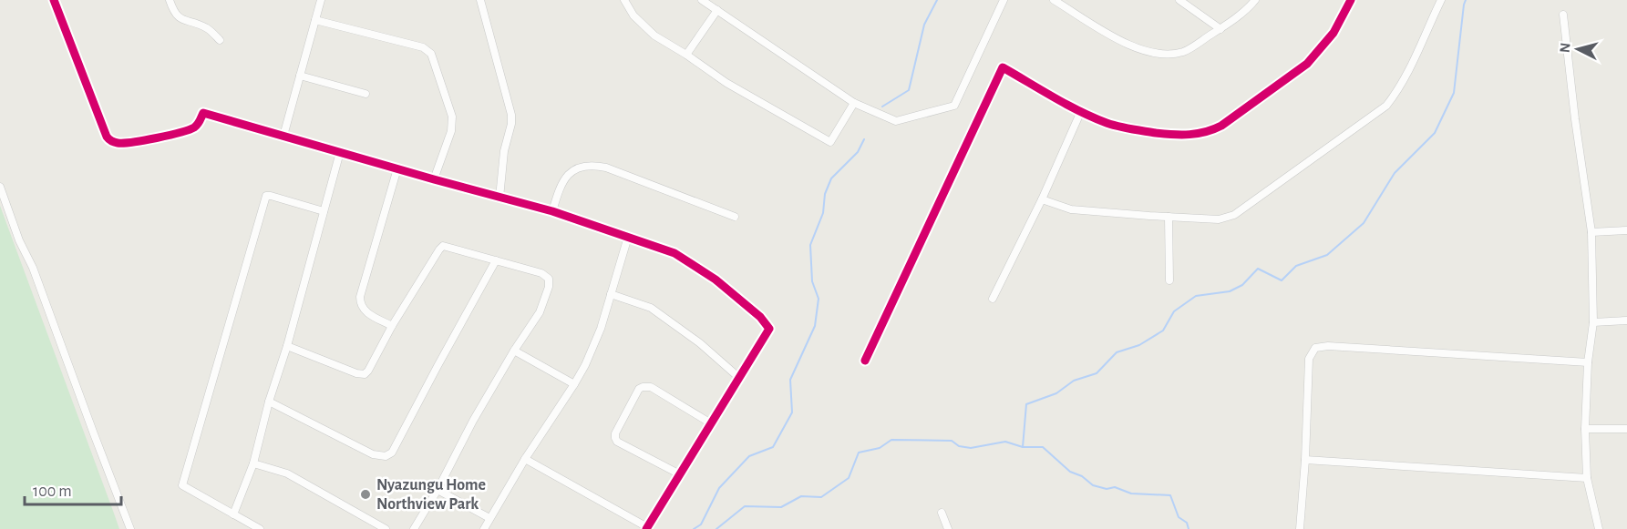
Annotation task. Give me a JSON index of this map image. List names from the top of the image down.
{
  "places": ["Nyazungu Home Northview Park"],
  "scale_bar": "100 m",
  "north": "left"
}
